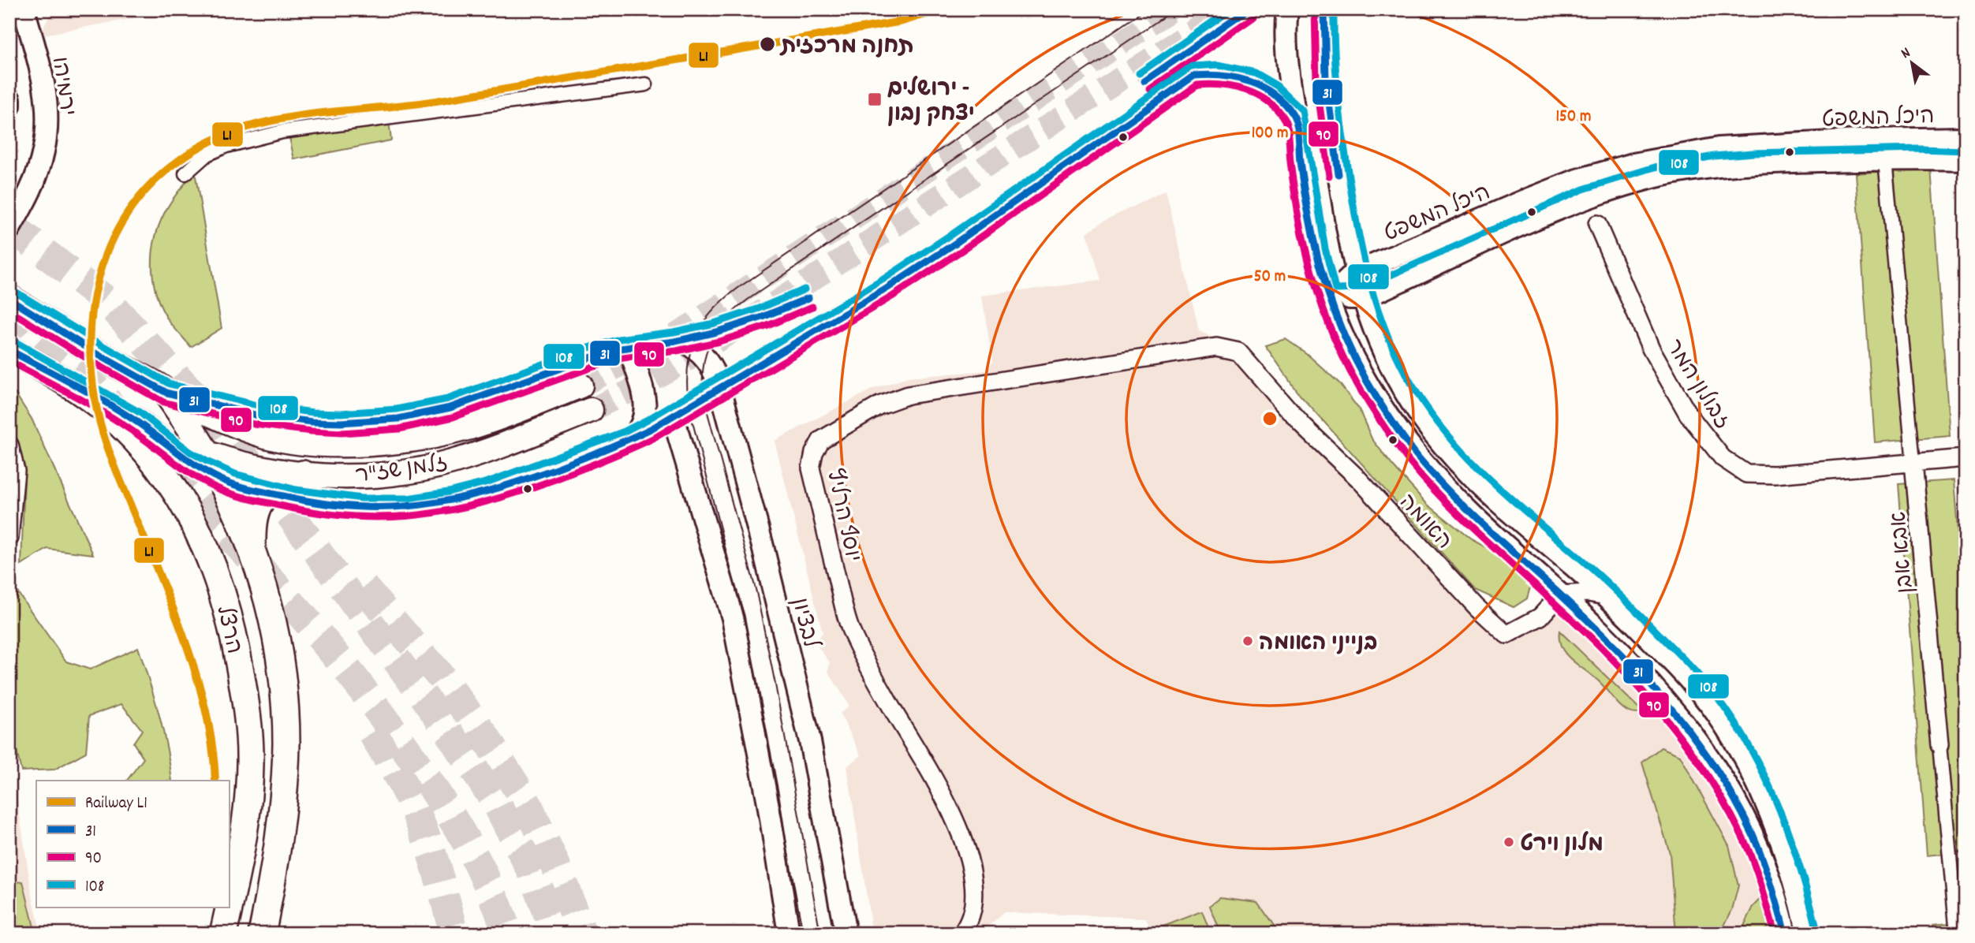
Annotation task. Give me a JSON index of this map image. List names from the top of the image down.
{
  "streets": {
    "main road": ["זלמן שז\"ר", "הרצל"],
    "street": [
      "ירמיהו",
      "היכל המשפט",
      "זבולון המר",
      "יוסף הרליץ",
      "האומה",
      "אבא אבן",
      "לבציון"
    ]
  },
  "crossings": [
    ["זבולון המר", "אבא אבן"],
    ["זלמן שז\"ר", "הרצל"],
    ["יוסף הרליץ", "האומה"]
  ],
  "places": {
    "other": ["תחנה מרכזית", "בנייני האומה", "מלון וירט"],
    "transit": ["ירושלים - יצחק נבון"]
  },
  "lines": [
    "rail line L1",
    "transit line 31",
    "transit line 90",
    "transit line 108"
  ],
  "legend": [
    "Railway L1",
    "31",
    "90",
    "108"
  ],
  "north": "top left",
  "rings": ["150 m", "100 m", "50 m"]
}
